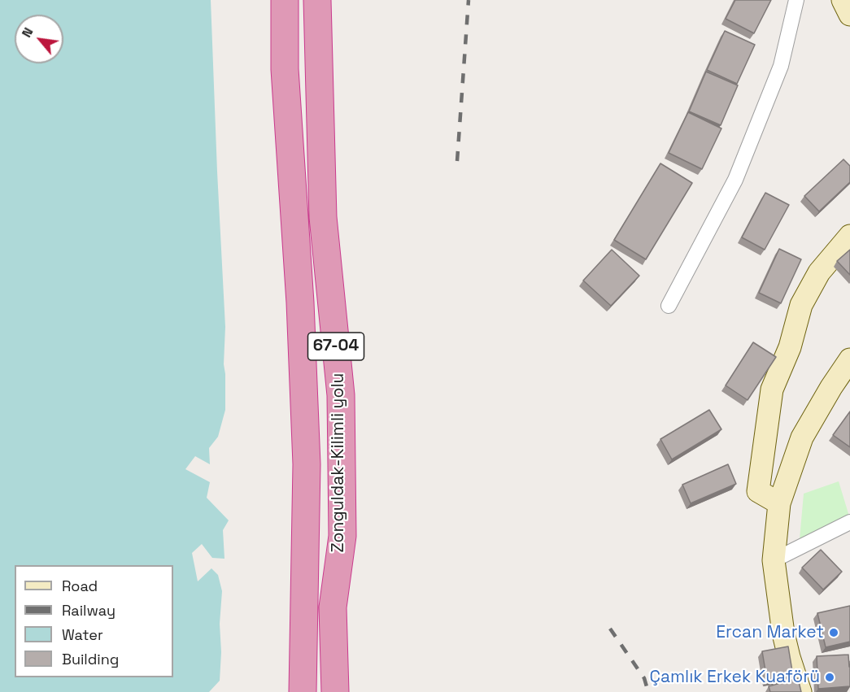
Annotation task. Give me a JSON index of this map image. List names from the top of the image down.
{
  "streets": {
    "highway": ["67-04", "Zonguldak-Kilimli yolu"]
  },
  "places": ["Ercan Market", "Çamlık Erkek Kuaförü"],
  "legend": [
    "Road",
    "Railway",
    "Water",
    "Building"
  ],
  "north": "top left"
}
